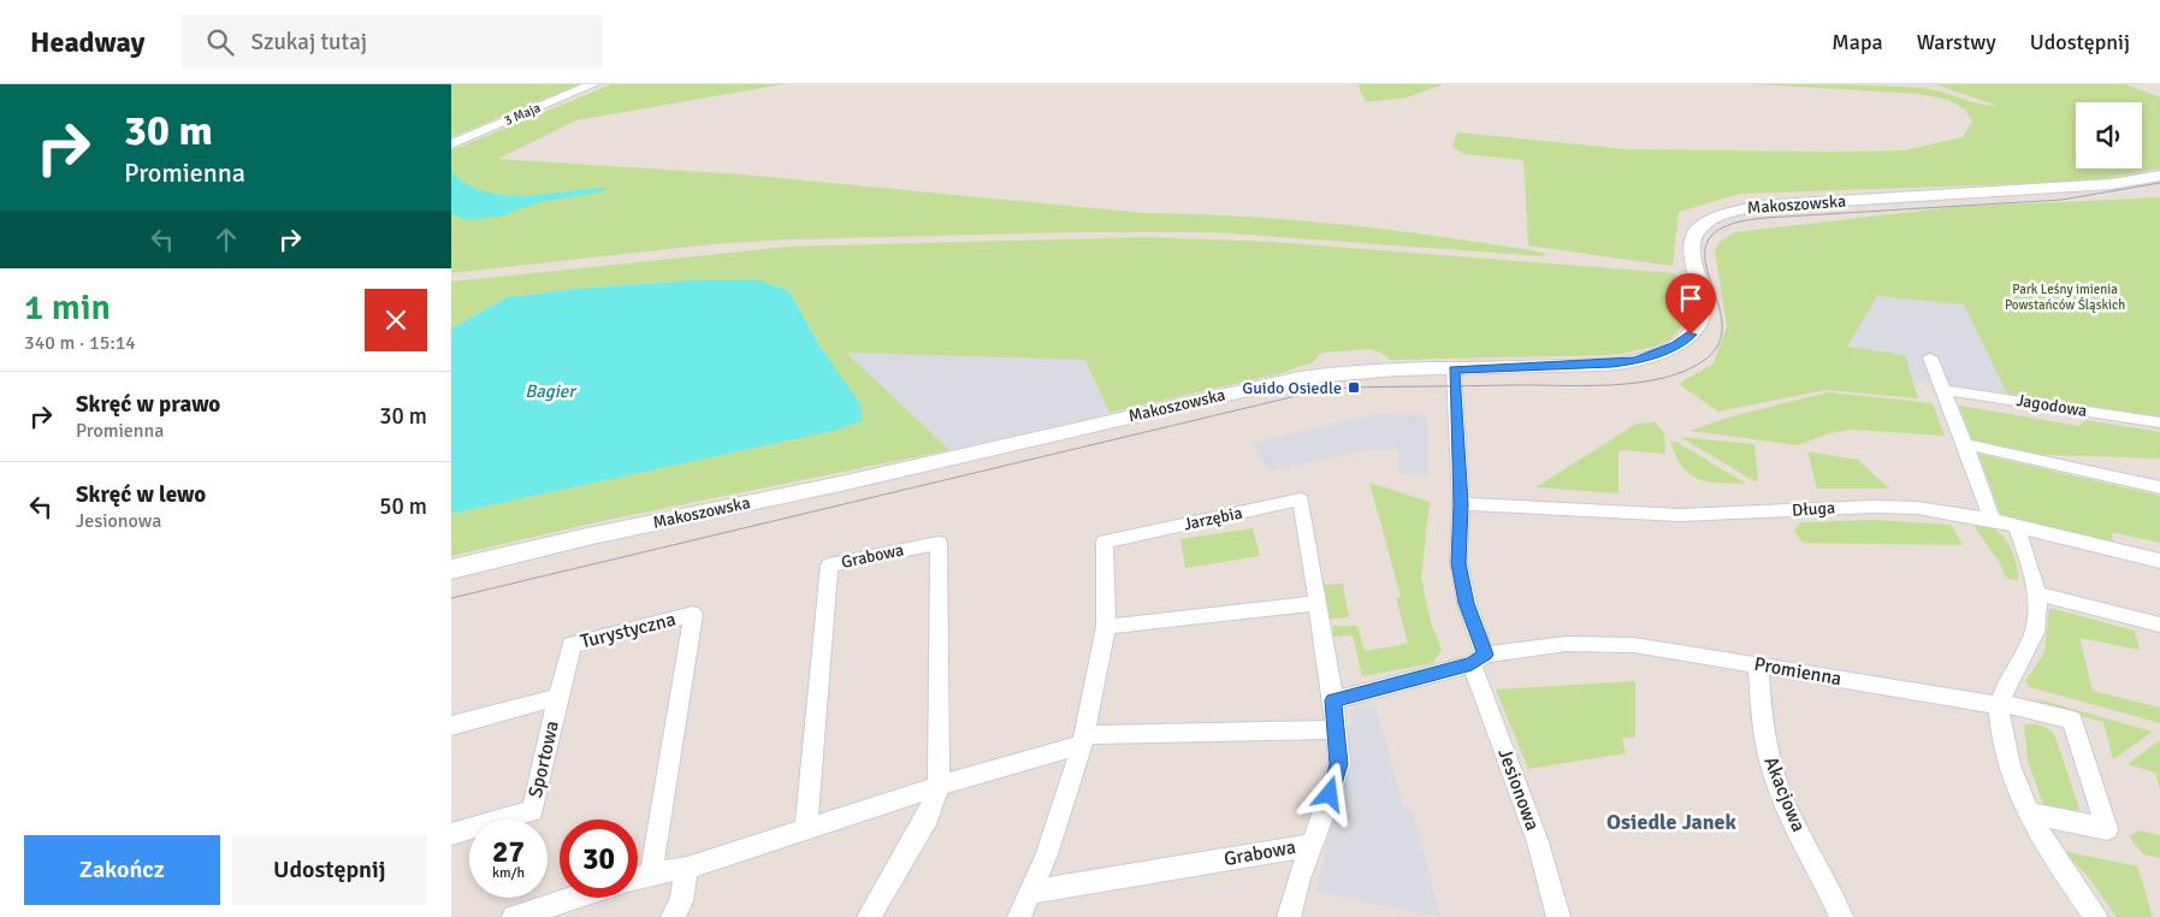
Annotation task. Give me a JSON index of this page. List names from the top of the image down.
{
  "streets": {
    "main road": ["3 Maja", "Makoszowska"],
    "street": [
      "Jagodowa",
      "Długa",
      "Jarzębia",
      "Grabowa",
      "Turystyczna",
      "Promienna",
      "Sportowa",
      "Jesionowa",
      "Akacjowa"
    ]
  },
  "crossings": [
    ["Makoszowska", "Jesionowa"],
    ["Długa", "Jesionowa"],
    ["Jarzębia", "Grabowa"],
    ["Jarzębia", "Promienna"],
    ["Turystyczna", "Sportowa"],
    ["Promienna", "Jesionowa"],
    ["Promienna", "Akacjowa"]
  ],
  "districts": ["Osiedle Janek"],
  "water": ["Bagier"],
  "parks": ["Park Leśny imienia Powstańców Śląskich"],
  "places": {
    "transit": ["Guido Osiedle"]
  },
  "page": {
    "header": "Headway",
    "search": "Szukaj tutaj",
    "nav": ["Mapa", "Warstwy", "Udostępnij"],
    "turn": ["30 m", "Promienna"],
    "heading": ["1 min", "340 m · 15:14"],
    "list": [
      {
        "name": "Skręć w prawo",
        "note": "Promienna",
        "value": "30 m"
      },
      {
        "name": "Skręć w lewo",
        "note": "Jesionowa",
        "value": "50 m"
      }
    ],
    "speed": "27 km/h",
    "limit": "30",
    "buttons": ["Zakończ", "Udostępnij"]
  }
}
